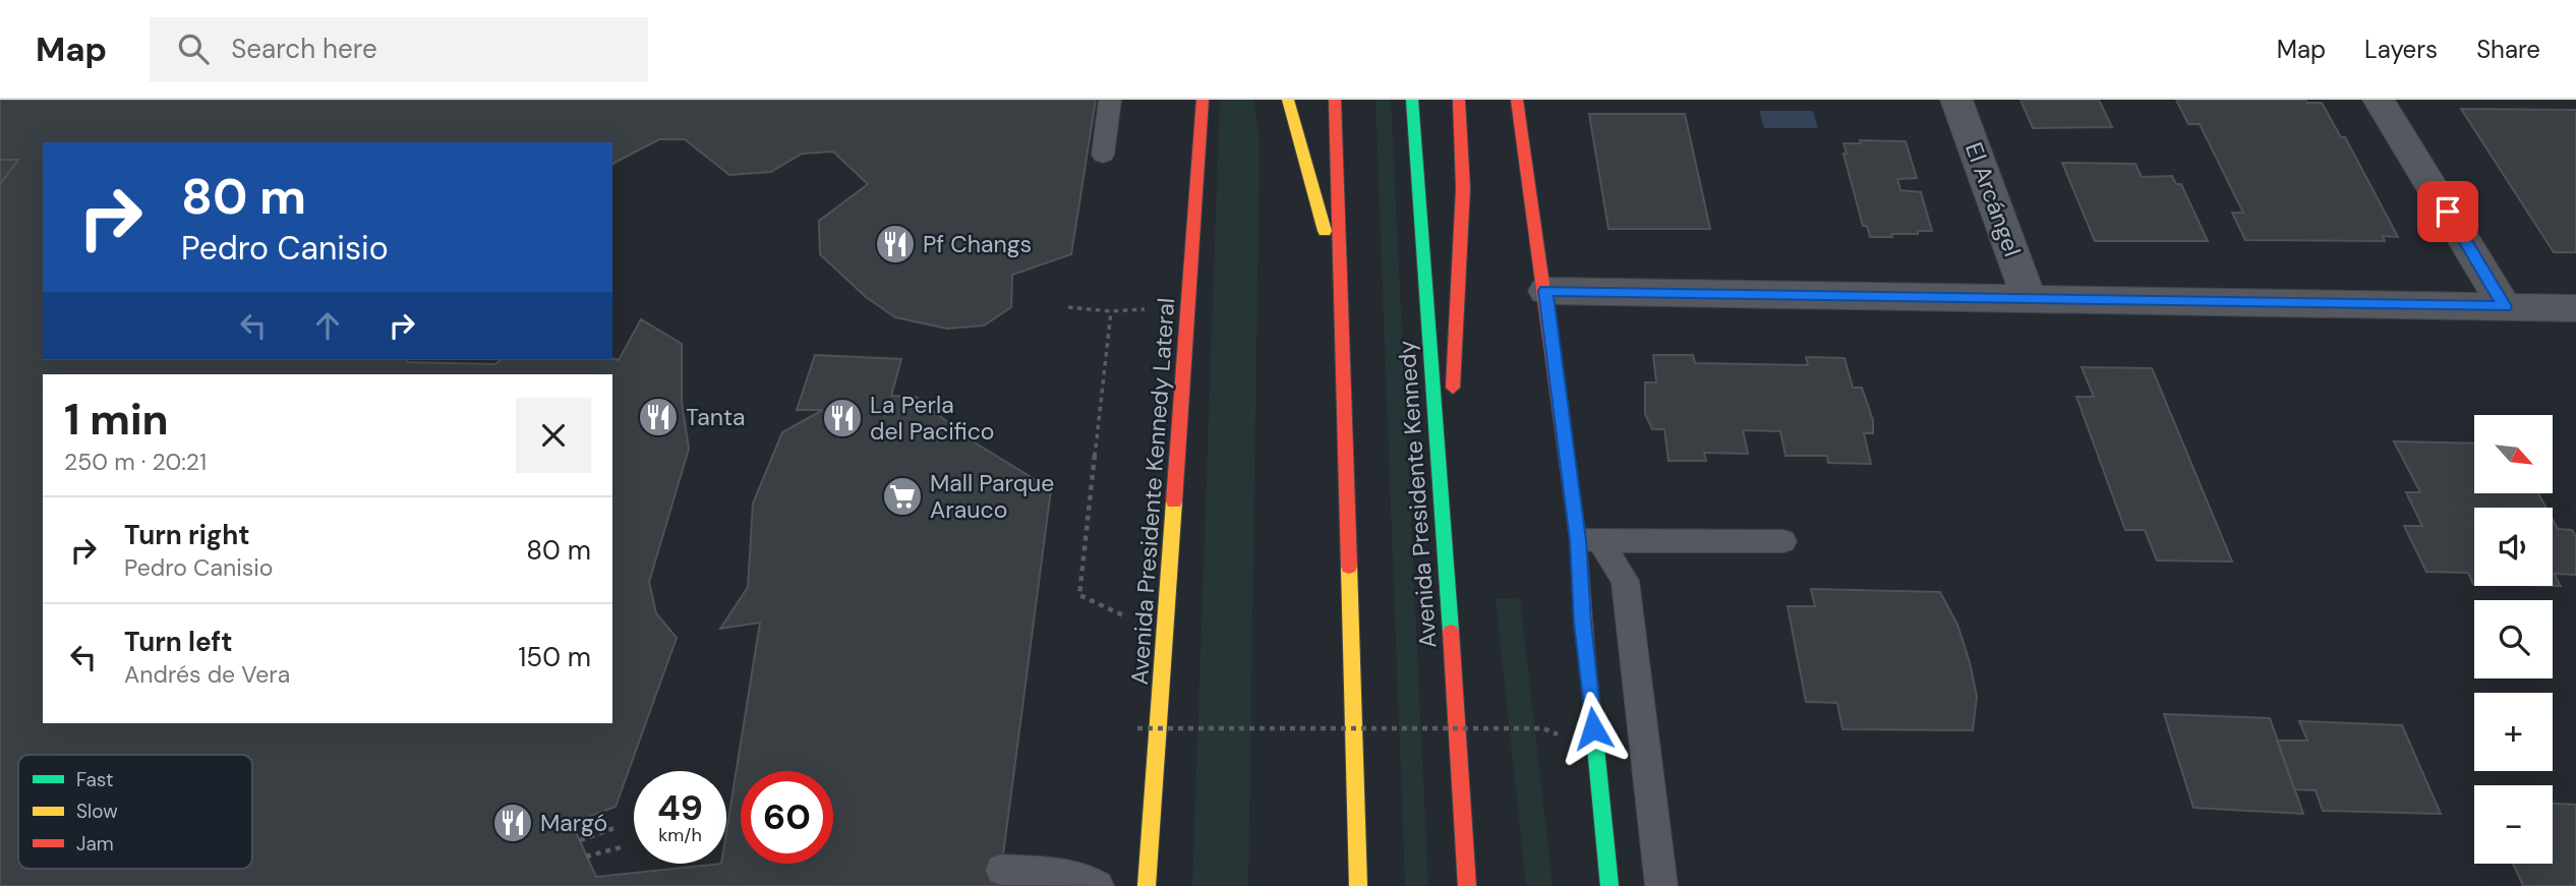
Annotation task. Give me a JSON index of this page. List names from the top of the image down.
{
  "streets": {
    "main road": ["Avenida Presidente Kennedy Lateral", "Avenida Presidente Kennedy"],
    "street": ["El Arcángel"]
  },
  "places": {
    "restaurant": [
      "Pf Changs",
      "Tanta",
      "La Perla del Pacifico",
      "Margó"
    ],
    "supermarket": ["Mall Parque Arauco"]
  },
  "legend": ["Fast", "Slow", "Jam"],
  "north": "bottom right",
  "page": {
    "header": "Map",
    "search": "Search here",
    "nav": ["Map", "Layers", "Share"],
    "turn": ["80 m", "Pedro Canisio"],
    "heading": ["1 min", "250 m · 20:21"],
    "map_buttons": ["+", "−"],
    "list": [
      {
        "name": "Turn right",
        "note": "Pedro Canisio",
        "value": "80 m"
      },
      {
        "name": "Turn left",
        "note": "Andrés de Vera",
        "value": "150 m"
      }
    ],
    "speed": "49 km/h",
    "limit": "60"
  }
}
